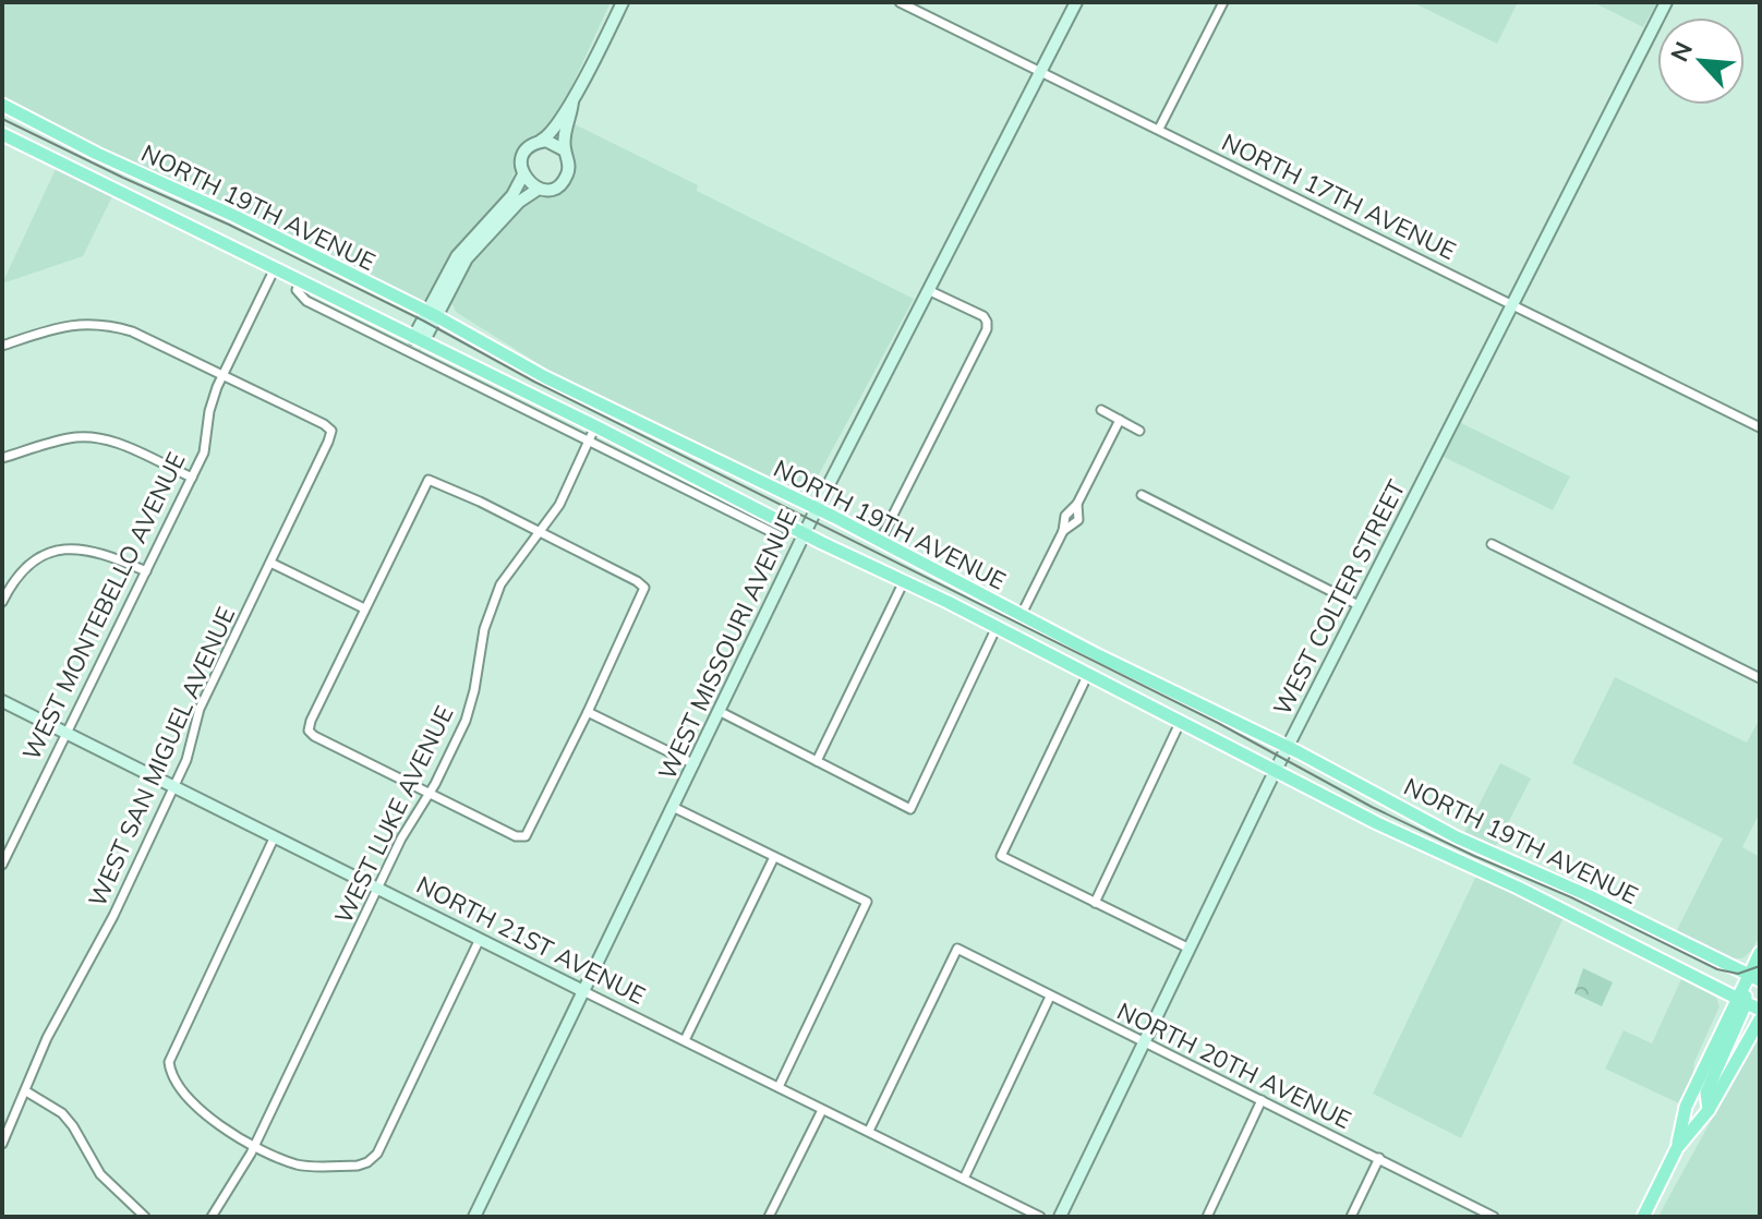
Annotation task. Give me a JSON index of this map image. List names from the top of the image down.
{
  "streets": {
    "main road": ["NORTH 19TH AVENUE"],
    "street": [
      "NORTH 17TH AVENUE",
      "WEST COLTER STREET",
      "WEST MONTEBELLO AVENUE",
      "WEST MISSOURI AVENUE",
      "WEST SAN MIGUEL AVENUE",
      "WEST LUKE AVENUE",
      "NORTH 21ST AVENUE",
      "NORTH 20TH AVENUE"
    ]
  },
  "crossings": [
    ["NORTH 17TH AVENUE", "WEST COLTER STREET"],
    ["NORTH 17TH AVENUE", "WEST MISSOURI AVENUE"],
    ["NORTH 19TH AVENUE", "WEST COLTER STREET"],
    ["NORTH 19TH AVENUE", "WEST MONTEBELLO AVENUE"],
    ["NORTH 19TH AVENUE", "WEST MISSOURI AVENUE"],
    ["NORTH 19TH AVENUE", "WEST LUKE AVENUE"],
    ["WEST COLTER STREET", "NORTH 20TH AVENUE"],
    ["WEST MONTEBELLO AVENUE", "WEST SAN MIGUEL AVENUE"],
    ["WEST MONTEBELLO AVENUE", "NORTH 21ST AVENUE"],
    ["WEST MISSOURI AVENUE", "NORTH 21ST AVENUE"],
    ["WEST SAN MIGUEL AVENUE", "NORTH 21ST AVENUE"],
    ["WEST LUKE AVENUE", "NORTH 21ST AVENUE"],
    ["NORTH 21ST AVENUE", "NORTH 20TH AVENUE"]
  ],
  "north": "top left"
}
